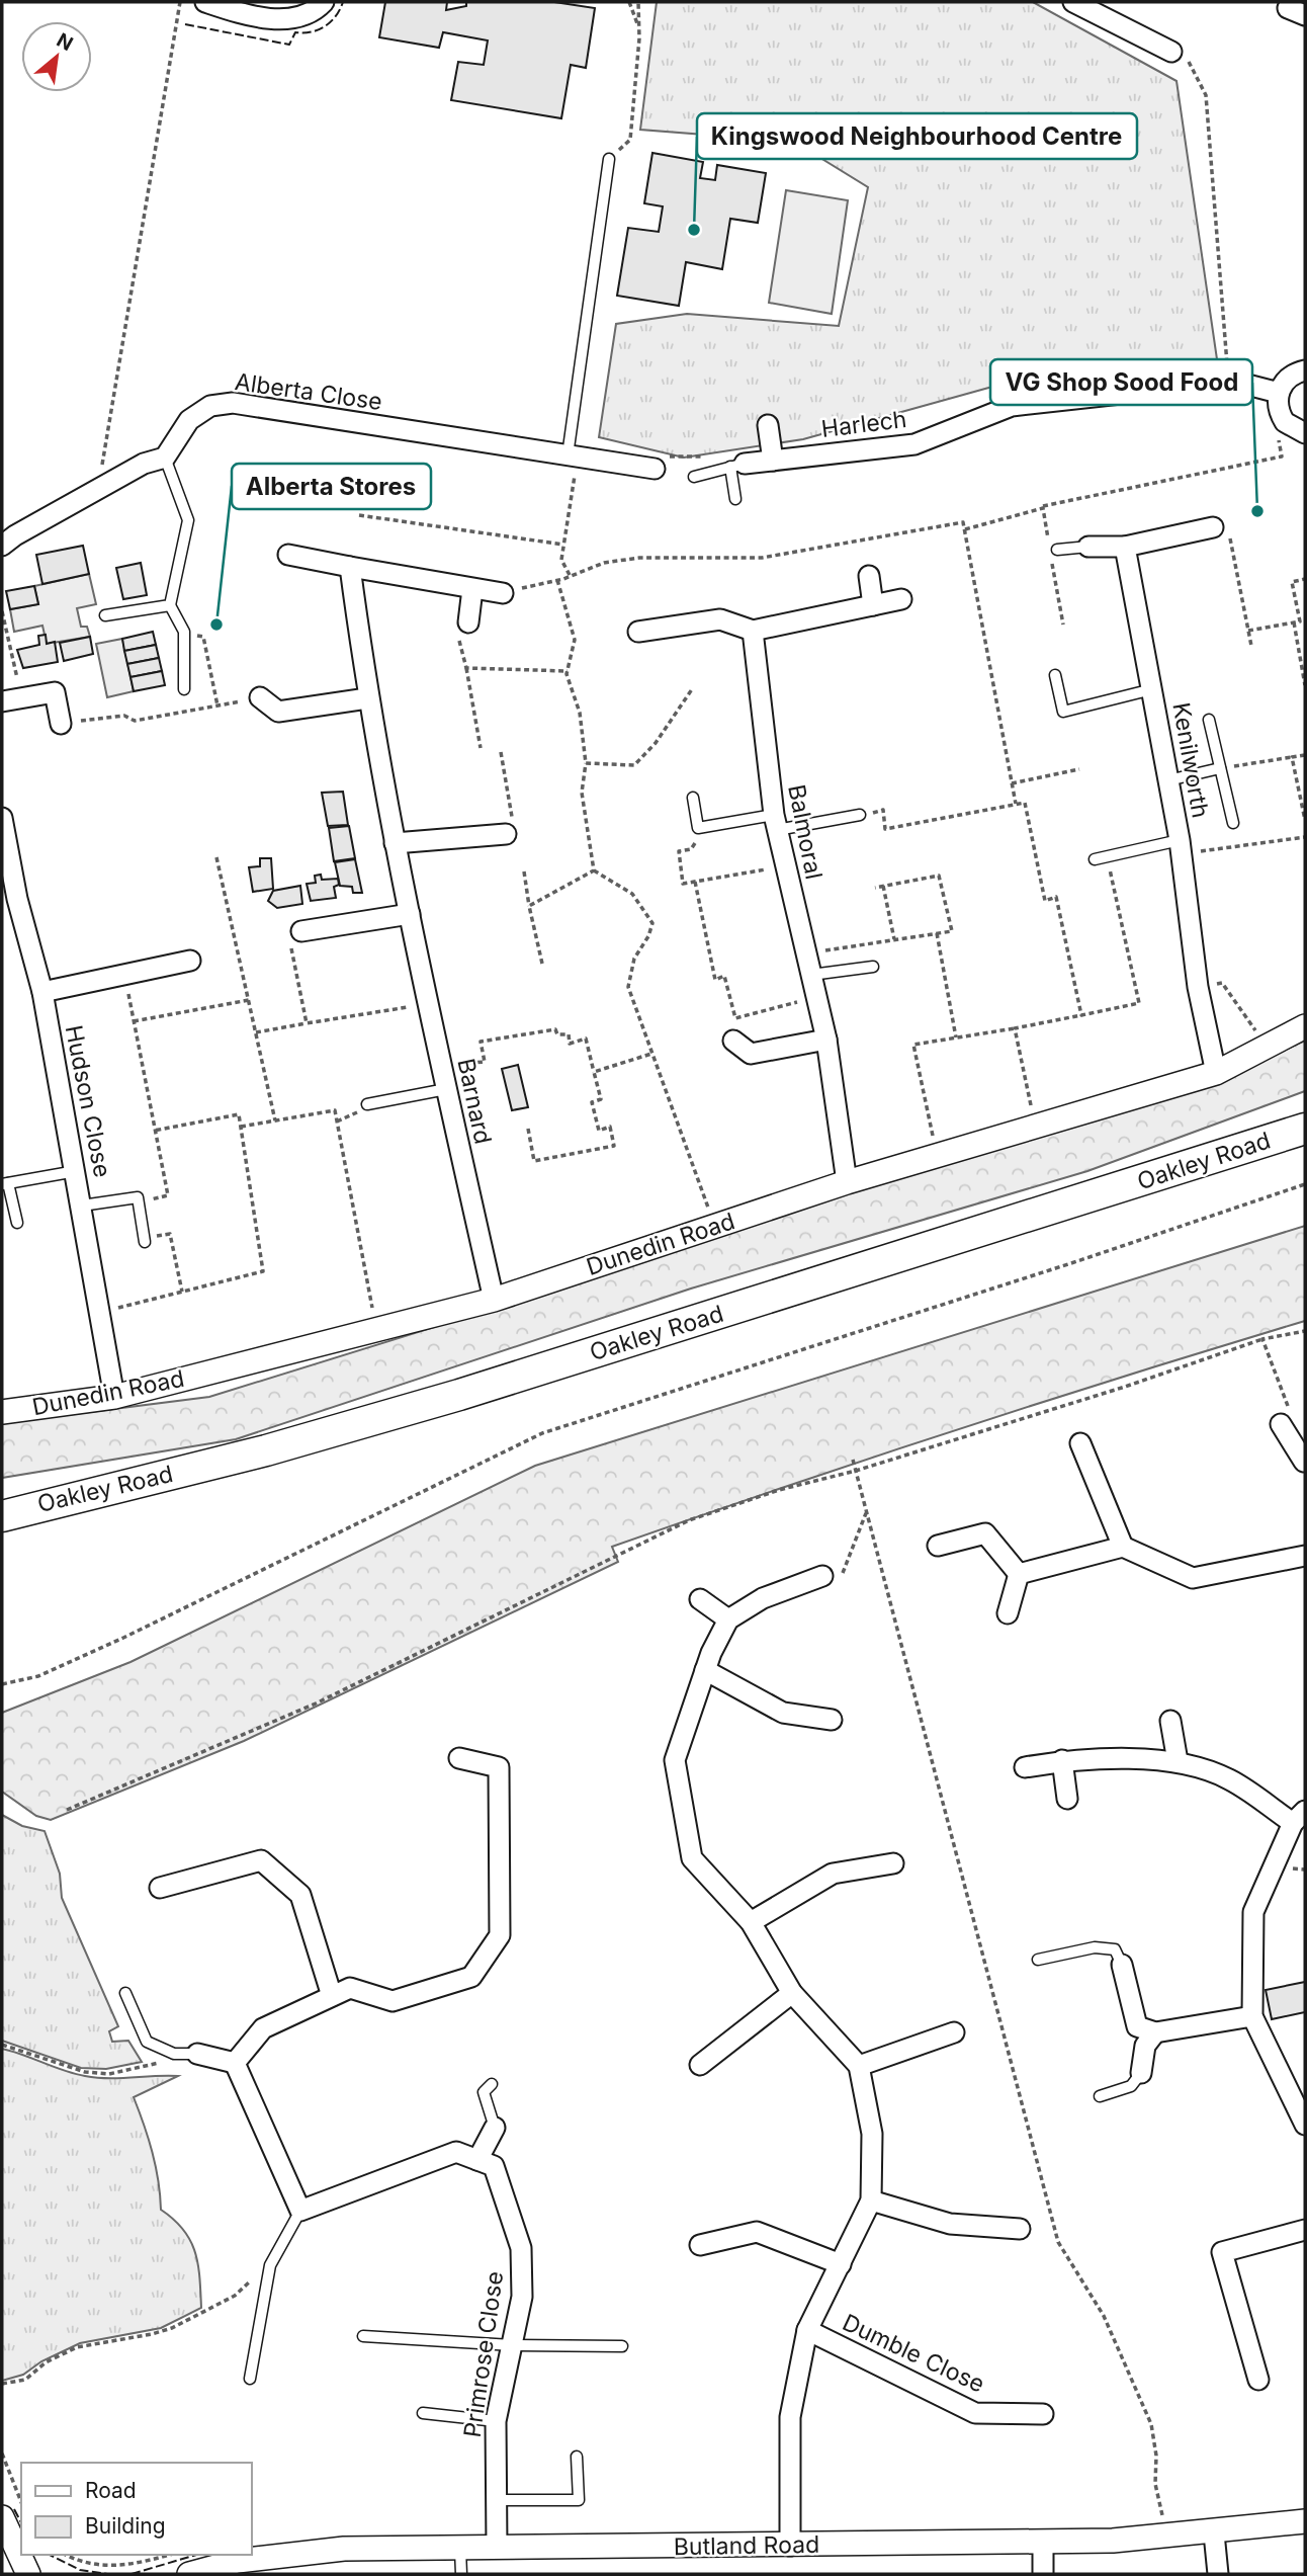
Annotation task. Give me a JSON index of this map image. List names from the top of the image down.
{
  "streets": {
    "main road": ["Oakley Road"],
    "street": [
      "Alberta Close",
      "Harlech",
      "Kenilworth",
      "Balmoral",
      "Hudson Close",
      "Barnard",
      "Dunedin Road",
      "Dumble Close",
      "Primrose Close",
      "Butland Road"
    ]
  },
  "crossings": [
    ["Kenilworth", "Dunedin Road"],
    ["Balmoral", "Dunedin Road"],
    ["Hudson Close", "Dunedin Road"],
    ["Barnard", "Dunedin Road"],
    ["Dumble Close", "Butland Road"],
    ["Primrose Close", "Butland Road"]
  ],
  "places": ["Kingswood Neighbourhood Centre", "VG Shop Sood Food", "Alberta Stores"],
  "legend": ["Road", "Building"],
  "north": "top right"
}
